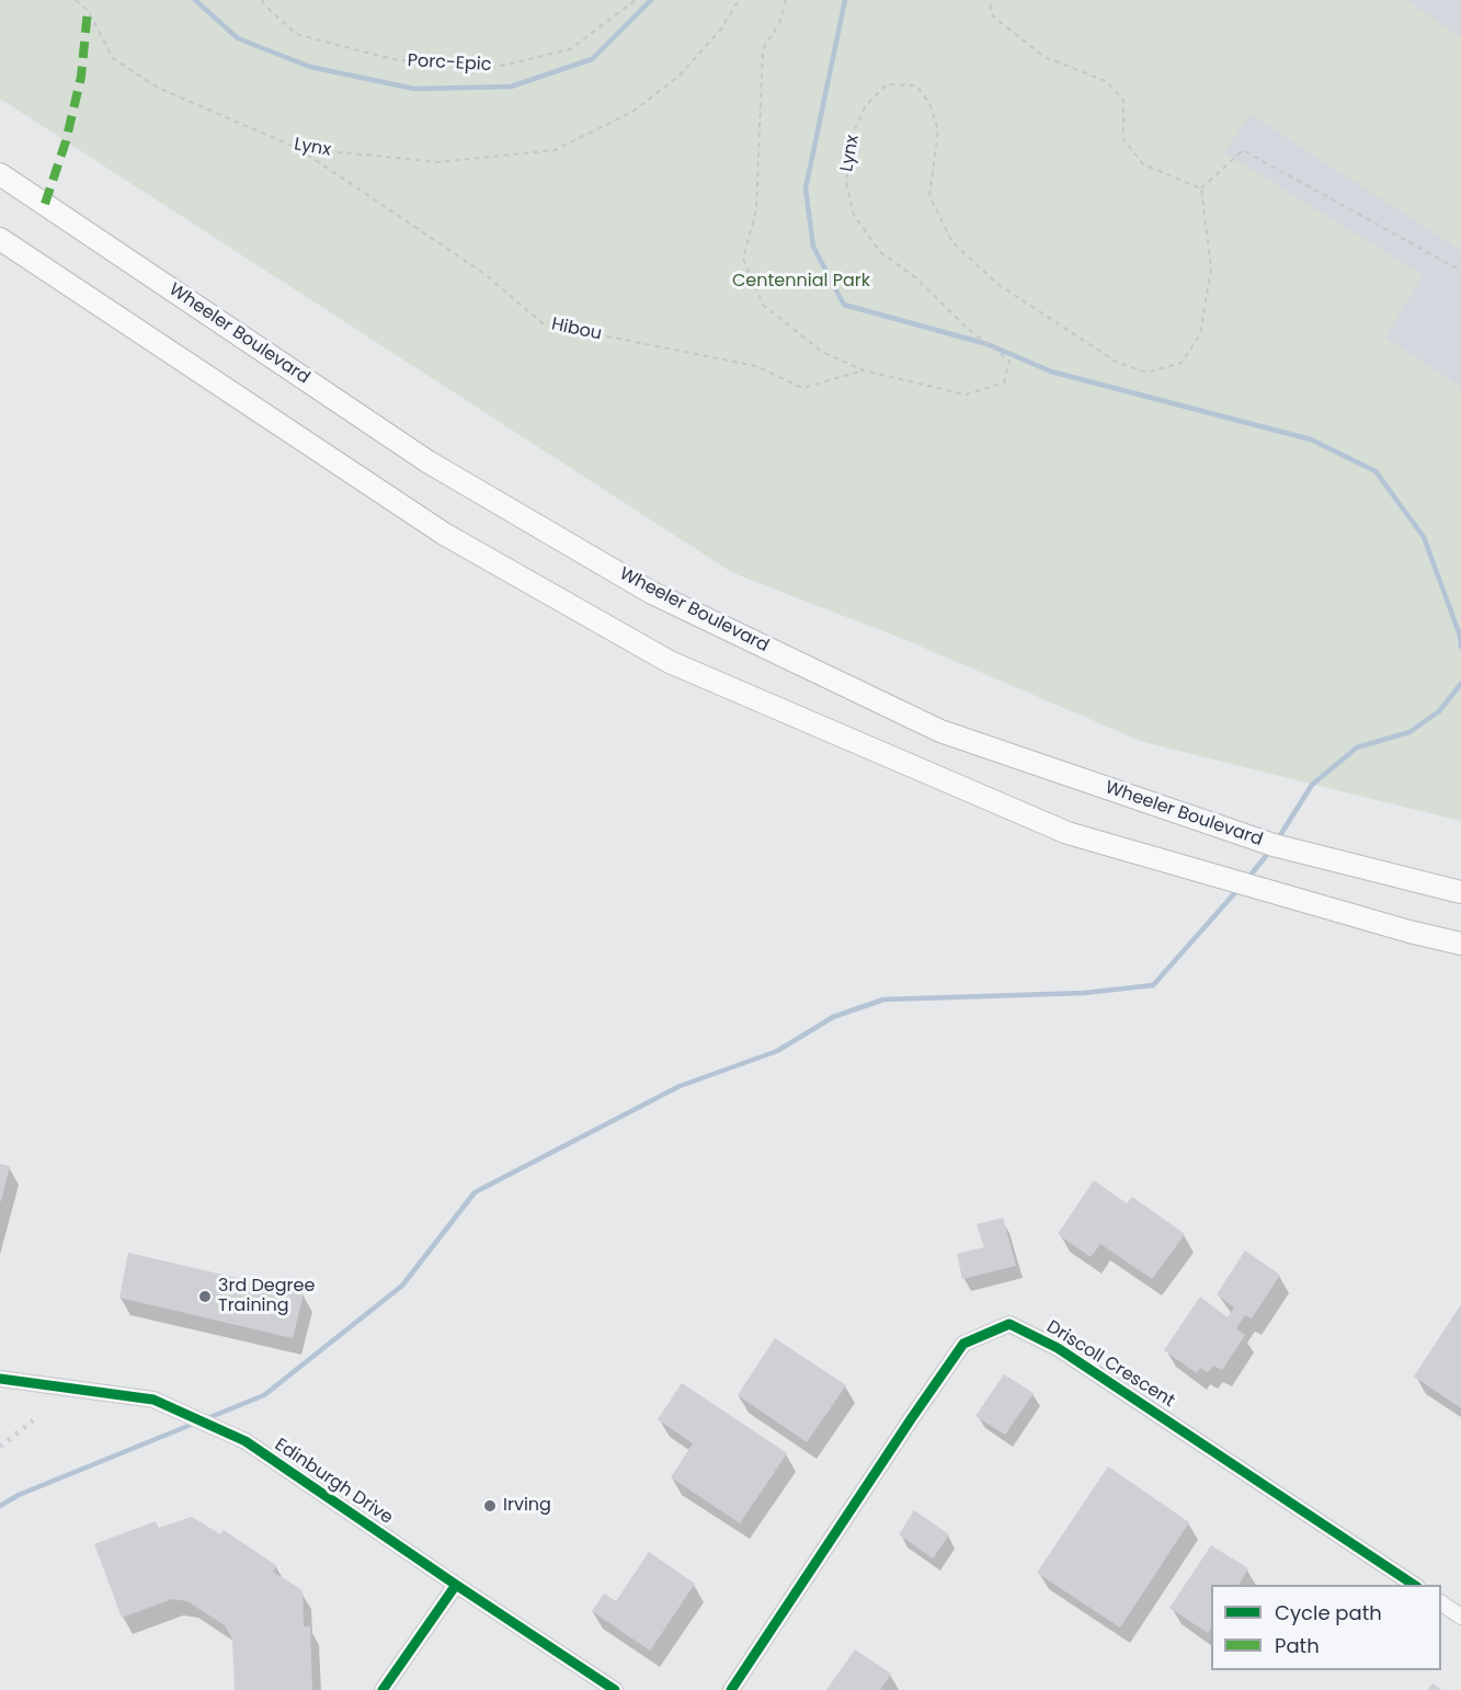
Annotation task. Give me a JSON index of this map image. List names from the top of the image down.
{
  "streets": {
    "highway": ["Wheeler Boulevard"],
    "street": ["Driscoll Crescent", "Edinburgh Drive"],
    "path": ["Porc-Epic", "Lynx", "Hibou"]
  },
  "crossings": [
    ["Lynx", "Hibou"]
  ],
  "parks": ["Centennial Park"],
  "places": ["3rd Degree Training", "Irving"],
  "legend": ["Cycle path", "Path"]
}
